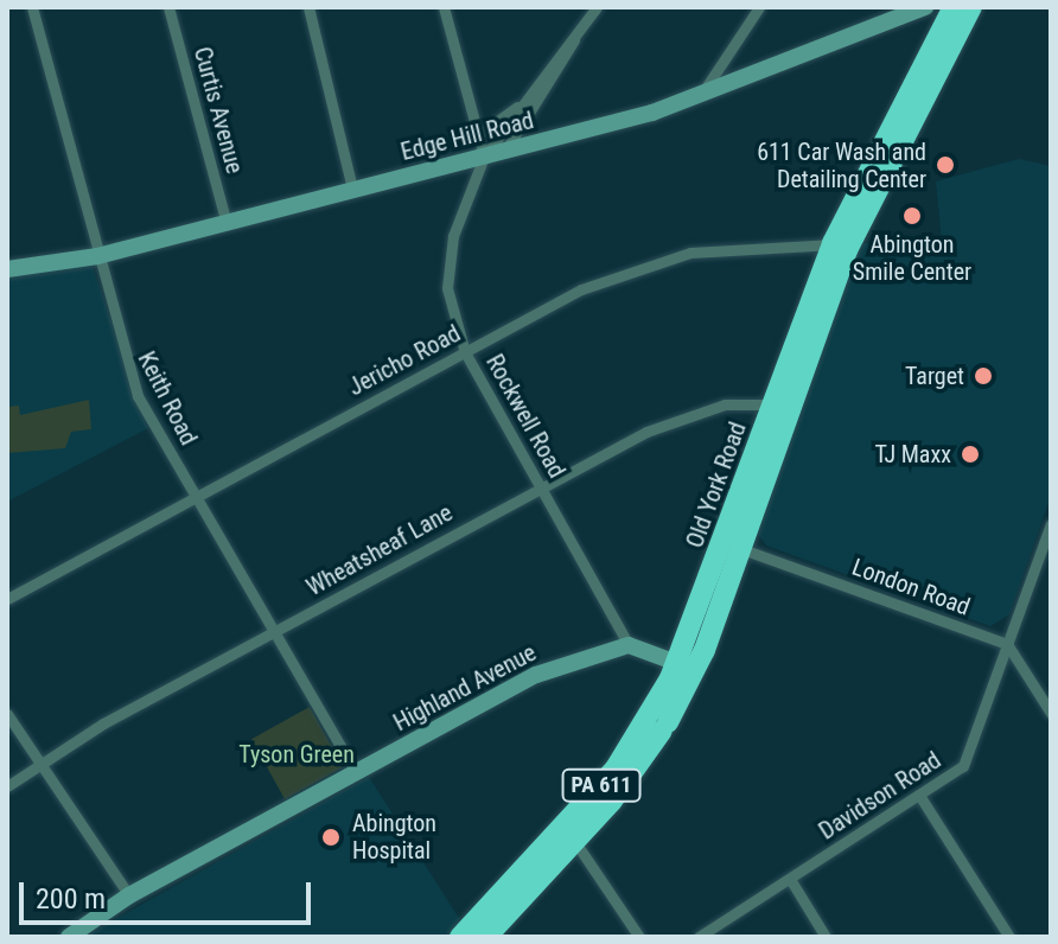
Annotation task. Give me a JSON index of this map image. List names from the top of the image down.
{
  "streets": {
    "highway": ["Old York Road", "PA 611"],
    "street": [
      "Curtis Avenue",
      "Edge Hill Road",
      "Jericho Road",
      "Keith Road",
      "Rockwell Road",
      "Wheatsheaf Lane",
      "London Road",
      "Highland Avenue",
      "Davidson Road"
    ]
  },
  "crossings": [
    ["Curtis Avenue", "Edge Hill Road"],
    ["Edge Hill Road", "Keith Road"],
    ["Edge Hill Road", "Rockwell Road"],
    ["Jericho Road", "Keith Road"],
    ["Jericho Road", "Rockwell Road"],
    ["Jericho Road", "Old York Road"],
    ["Keith Road", "Wheatsheaf Lane"],
    ["Keith Road", "Highland Avenue"],
    ["Rockwell Road", "Wheatsheaf Lane"],
    ["Rockwell Road", "Highland Avenue"],
    ["Old York Road", "Wheatsheaf Lane"],
    ["Old York Road", "London Road"],
    ["London Road", "Davidson Road"]
  ],
  "parks": ["Tyson Green"],
  "places": [
    "611 Car Wash and Detailing Center",
    "Abington Smile Center",
    "Target",
    "TJ Maxx",
    "Abington Hospital"
  ],
  "scale_bar": "200 m"
}
